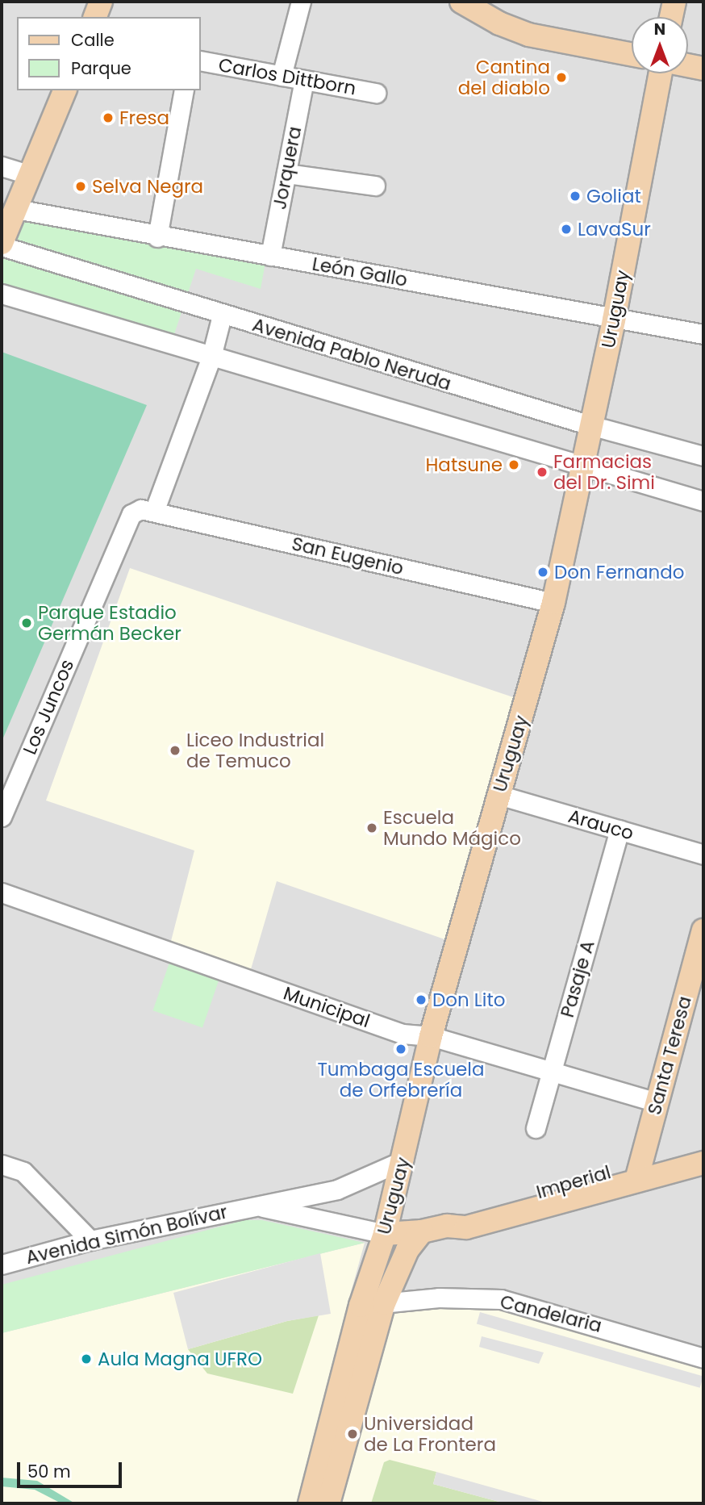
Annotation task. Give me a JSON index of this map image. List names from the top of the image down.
{
  "streets": {
    "main road": ["Uruguay", "Santa Teresa", "Imperial"],
    "street": [
      "Carlos Dittborn",
      "Jorquera",
      "León Gallo",
      "Avenida Pablo Neruda",
      "San Eugenio",
      "Los Juncos",
      "Arauco",
      "Pasaje A",
      "Municipal",
      "Avenida Simón Bolívar",
      "Candelaria"
    ]
  },
  "crossings": [
    ["Carlos Dittborn", "Jorquera"],
    ["Jorquera", "León Gallo"],
    ["León Gallo", "Uruguay"],
    ["Uruguay", "Avenida Pablo Neruda"],
    ["Uruguay", "San Eugenio"],
    ["Uruguay", "Arauco"],
    ["Uruguay", "Municipal"],
    ["Uruguay", "Imperial"],
    ["Uruguay", "Avenida Simón Bolívar"],
    ["Uruguay", "Candelaria"],
    ["Avenida Pablo Neruda", "Los Juncos"],
    ["San Eugenio", "Los Juncos"],
    ["Arauco", "Pasaje A"],
    ["Pasaje A", "Municipal"],
    ["Municipal", "Santa Teresa"],
    ["Santa Teresa", "Imperial"],
    ["Imperial", "Avenida Simón Bolívar"]
  ],
  "places": [
    "Cantina del diablo",
    "Fresa",
    "Selva Negra",
    "Goliat",
    "LavaSur",
    "Hatsune",
    "Farmacias del Dr. Simi",
    "Don Fernando",
    "Parque Estadio Germán Becker",
    "Liceo Industrial de Temuco",
    "Escuela Mundo Mágico",
    "Don Lito",
    "Tumbaga Escuela de Orfebrería",
    "Aula Magna UFRO",
    "Universidad de La Frontera"
  ],
  "legend": ["Calle", "Parque"],
  "scale_bar": "50 m",
  "north": "top"
}
